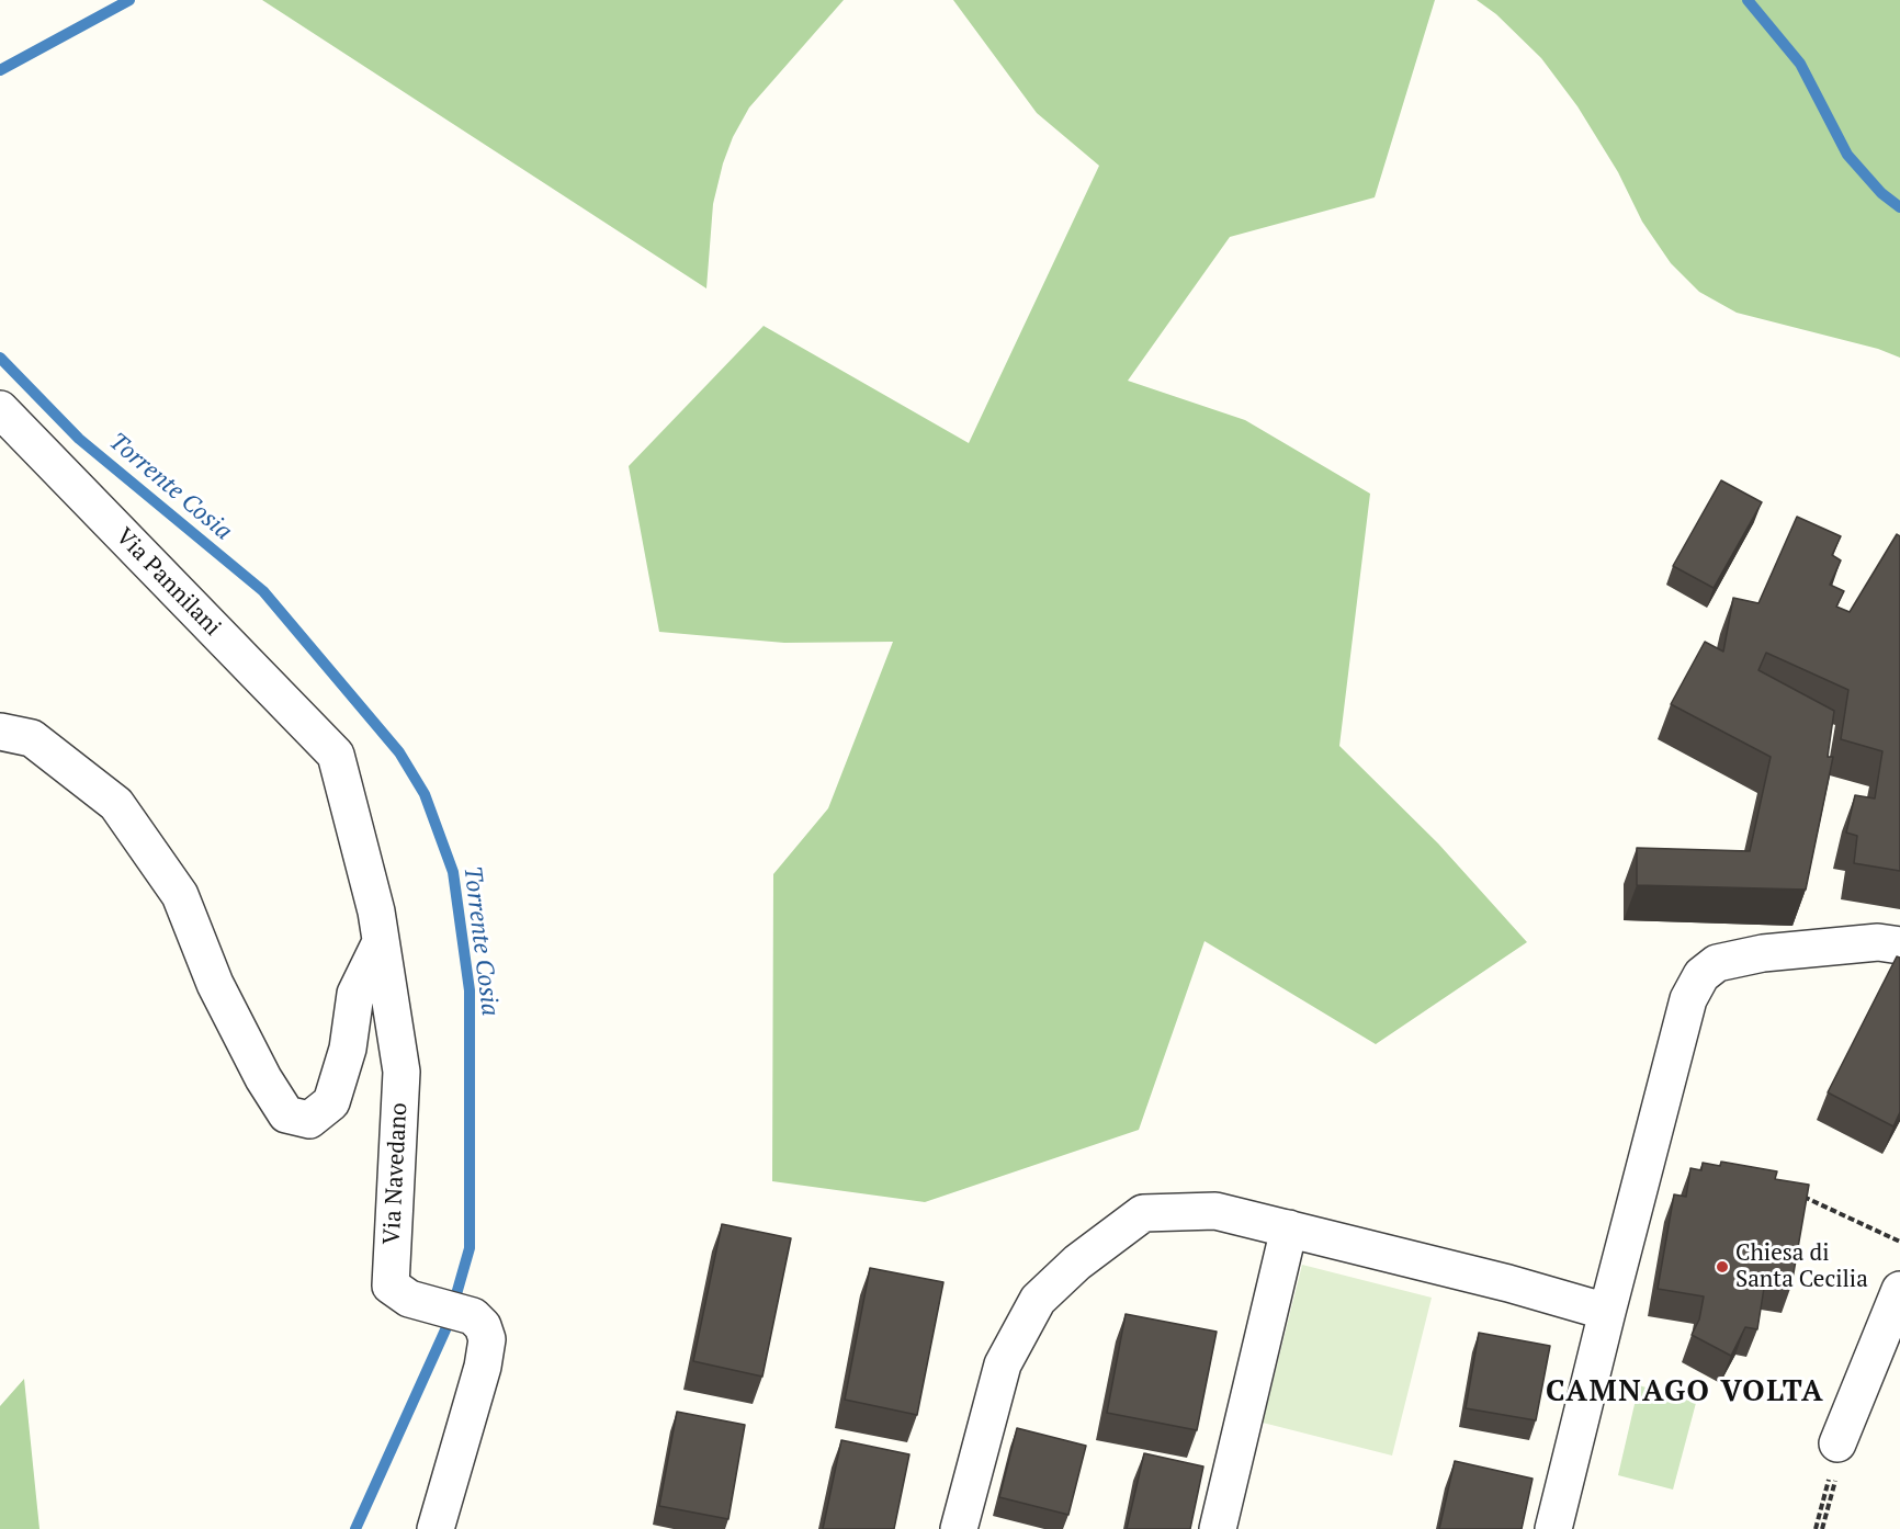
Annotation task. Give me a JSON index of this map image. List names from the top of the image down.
{
  "streets": {
    "street": ["Via Pannilani", "Via Navedano"]
  },
  "crossings": [
    ["Via Pannilani", "Via Navedano"]
  ],
  "districts": ["CAMNAGO VOLTA"],
  "water": ["Torrente Cosia"],
  "places": ["Chiesa di Santa Cecilia"]
}
